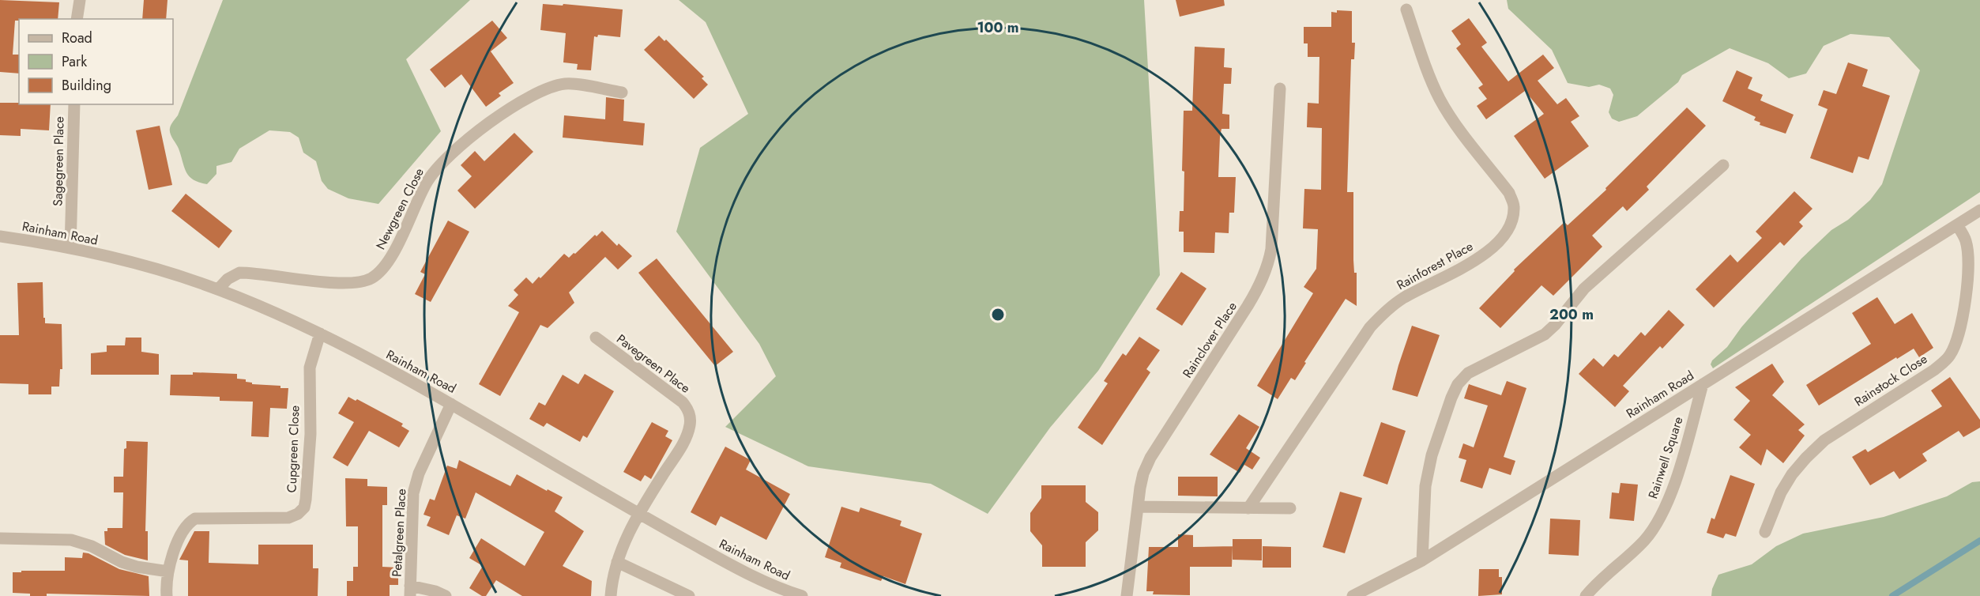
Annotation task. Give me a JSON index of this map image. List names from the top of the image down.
{
  "streets": {
    "street": [
      "Sagegreen Place",
      "Newgreen Close",
      "Rainham Road",
      "Rainforest Place",
      "Rainclover Place",
      "Pavegreen Place",
      "Rainstock Close",
      "Cupgreen Close",
      "Rainwell Square",
      "Petalgreen Place"
    ]
  },
  "crossings": [
    ["Sagegreen Place", "Rainham Road"],
    ["Newgreen Close", "Rainham Road"],
    ["Rainham Road", "Pavegreen Place"],
    ["Rainham Road", "Rainstock Close"],
    ["Rainham Road", "Cupgreen Close"],
    ["Rainham Road", "Rainwell Square"],
    ["Rainham Road", "Petalgreen Place"]
  ],
  "legend": ["Road", "Park", "Building"],
  "rings": ["100 m", "200 m"]
}
